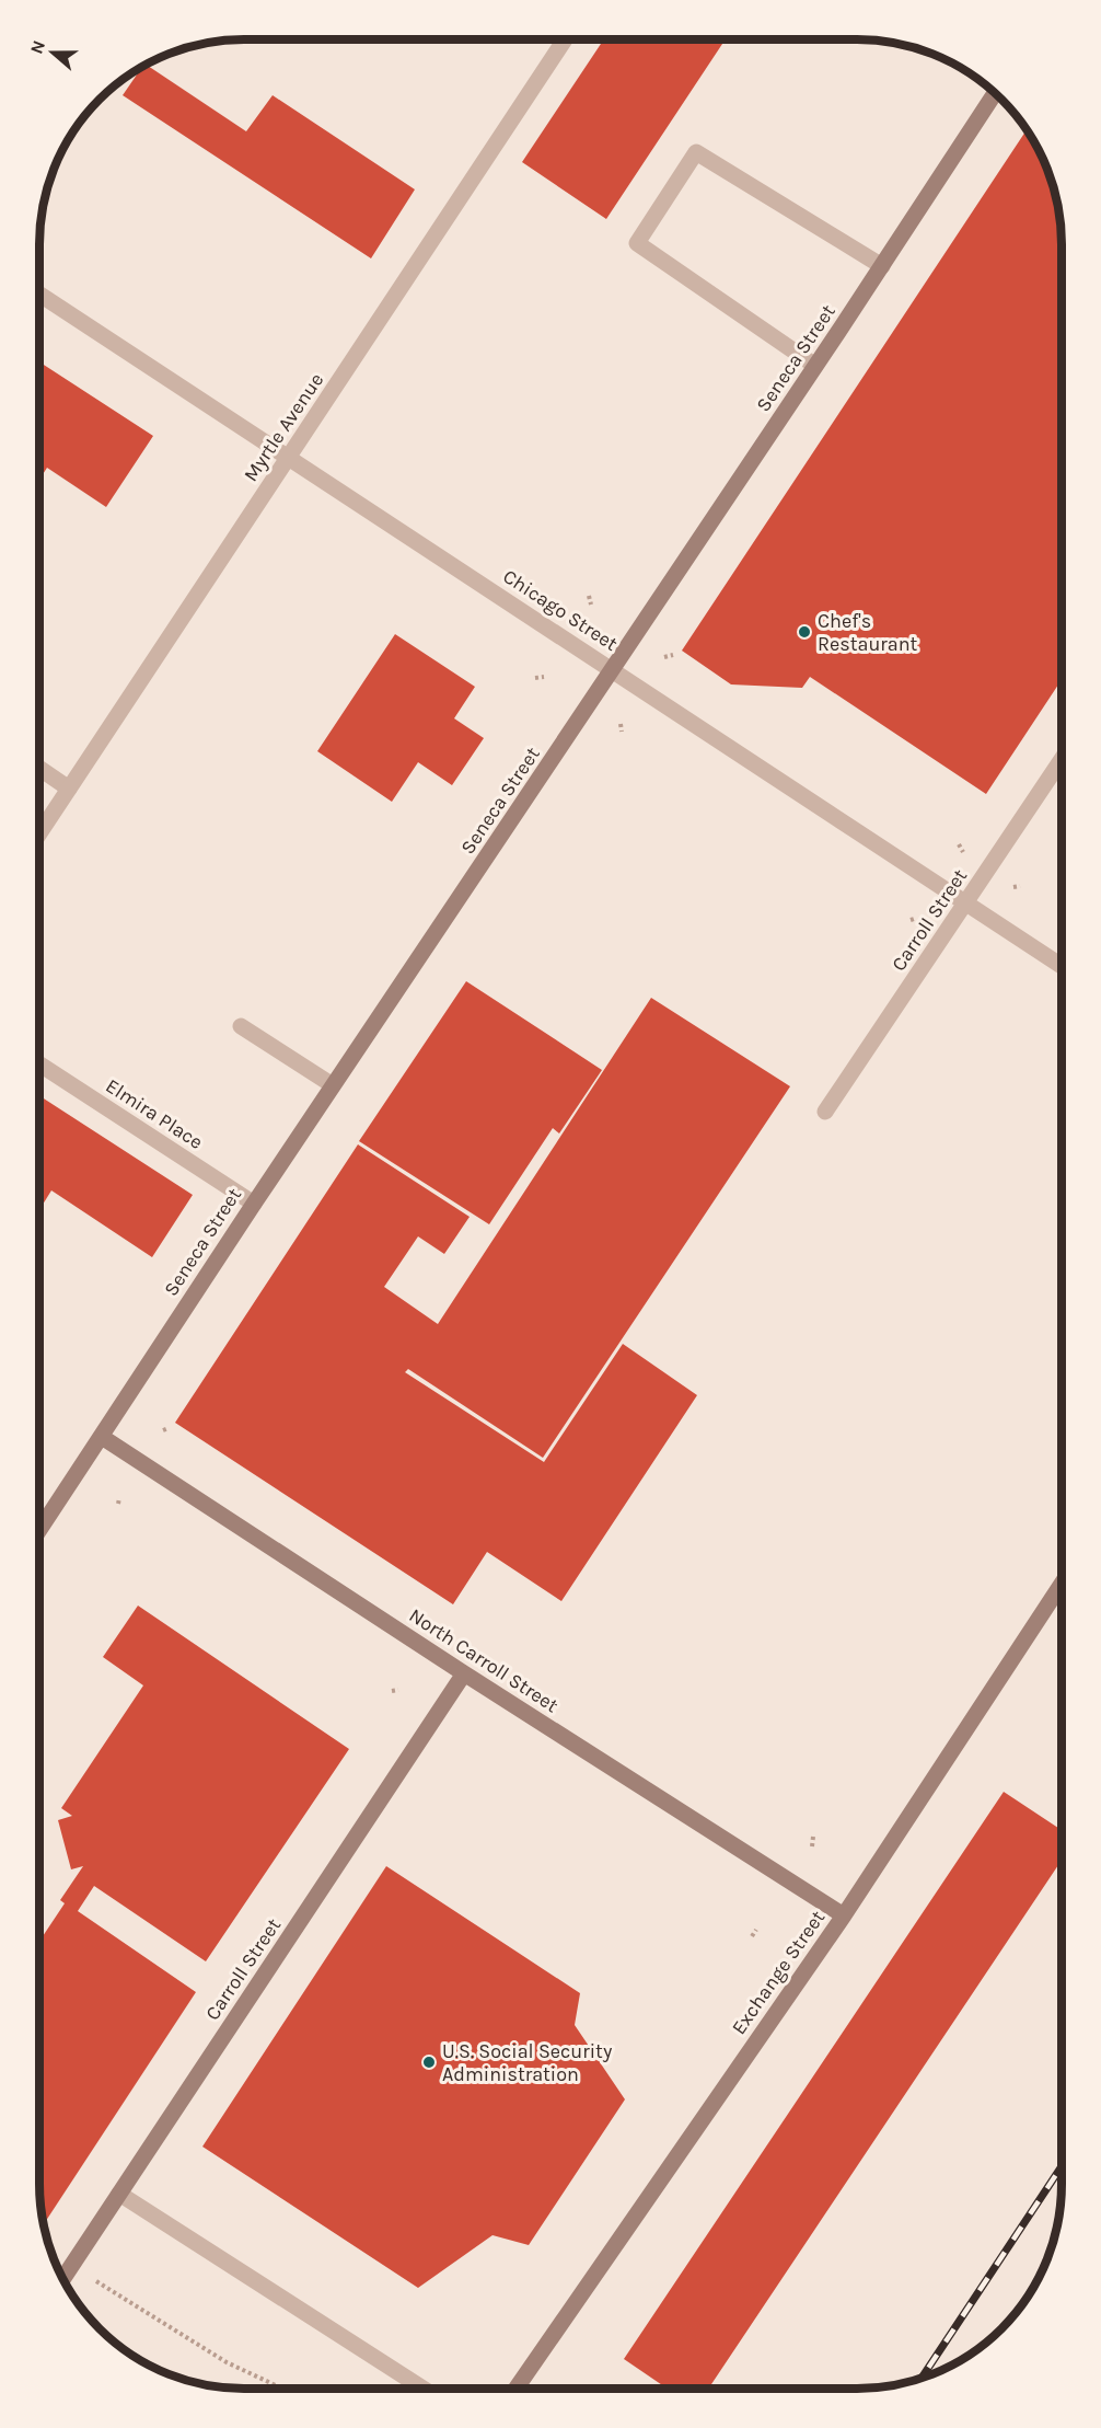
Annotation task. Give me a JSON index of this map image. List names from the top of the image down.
{
  "streets": {
    "street": [
      "Seneca Street",
      "Myrtle Avenue",
      "Chicago Street",
      "Carroll Street",
      "Elmira Place",
      "North Carroll Street",
      "Exchange Street"
    ]
  },
  "crossings": [
    ["Seneca Street", "Chicago Street"],
    ["Seneca Street", "Elmira Place"],
    ["Seneca Street", "North Carroll Street"],
    ["Myrtle Avenue", "Chicago Street"],
    ["Chicago Street", "Carroll Street"],
    ["Carroll Street", "North Carroll Street"],
    ["North Carroll Street", "Exchange Street"]
  ],
  "places": ["Chef's Restaurant", "U.S. Social Security Administration"],
  "north": "left"
}
